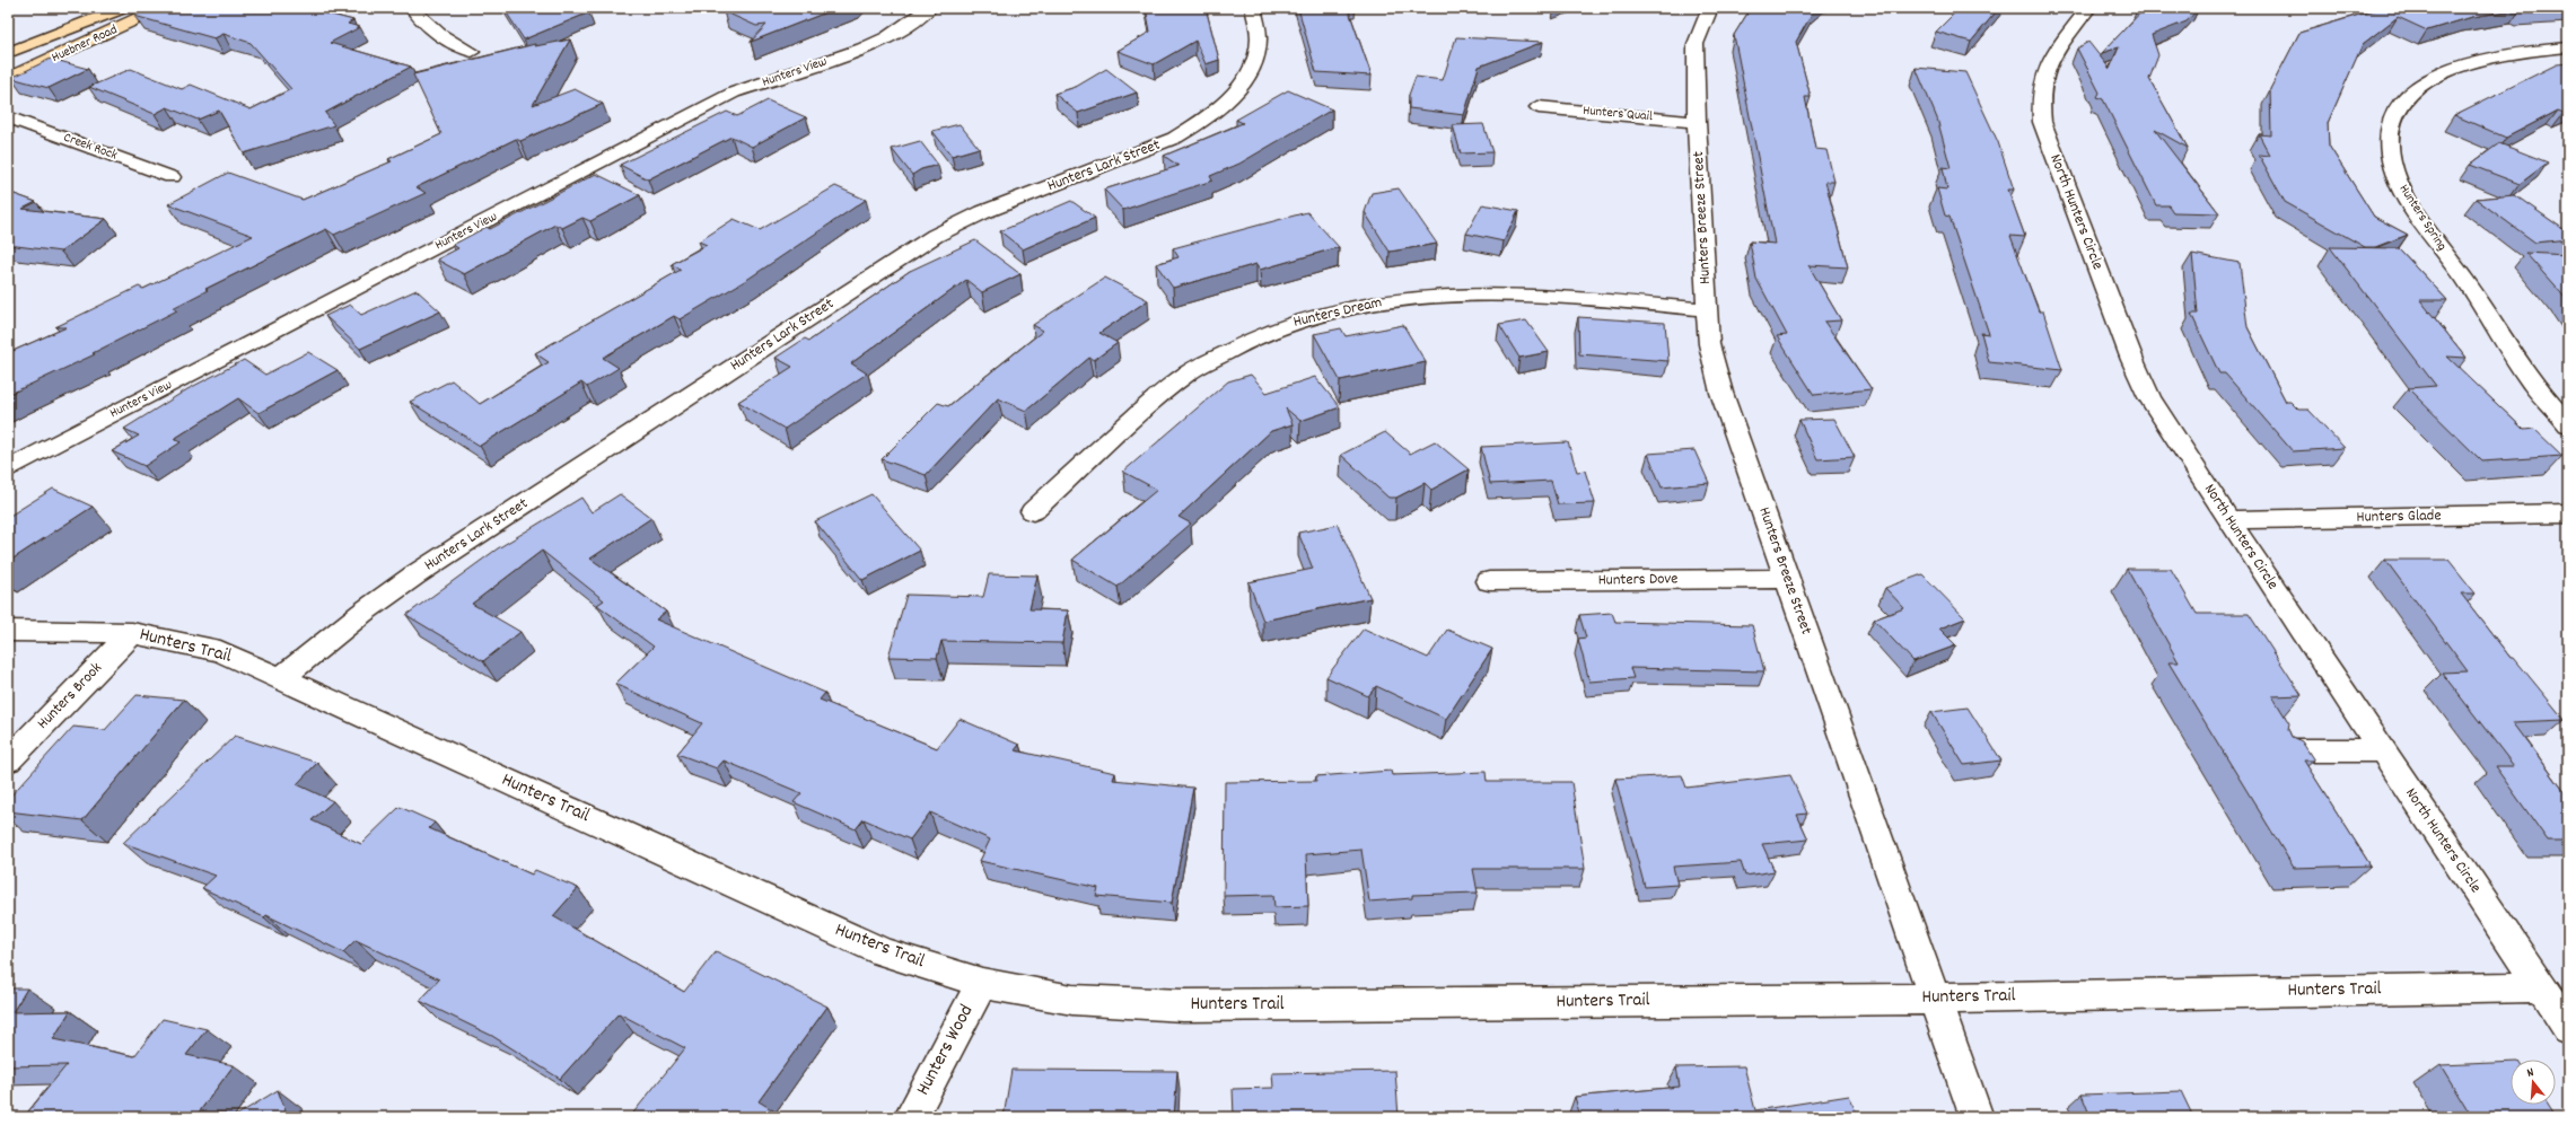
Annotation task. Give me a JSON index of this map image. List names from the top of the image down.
{
  "streets": {
    "main road": ["Huebner Road"],
    "street": [
      "Hunters View",
      "Hunters Quail",
      "Creek Rock",
      "Hunters Lark Street",
      "North Hunters Circle",
      "Hunters Breeze Street",
      "Hunters Spring",
      "Hunters Dream",
      "Hunters Glade",
      "Hunters Dove",
      "Hunters Trail",
      "Hunters Brook",
      "Hunters Wood"
    ]
  },
  "crossings": [
    ["Hunters Quail", "Hunters Breeze Street"],
    ["Hunters Lark Street", "Hunters Trail"],
    ["North Hunters Circle", "Hunters Glade"],
    ["North Hunters Circle", "Hunters Trail"],
    ["Hunters Breeze Street", "Hunters Dream"],
    ["Hunters Breeze Street", "Hunters Dove"],
    ["Hunters Breeze Street", "Hunters Trail"],
    ["Hunters Trail", "Hunters Brook"],
    ["Hunters Trail", "Hunters Wood"]
  ],
  "north": "top"
}
